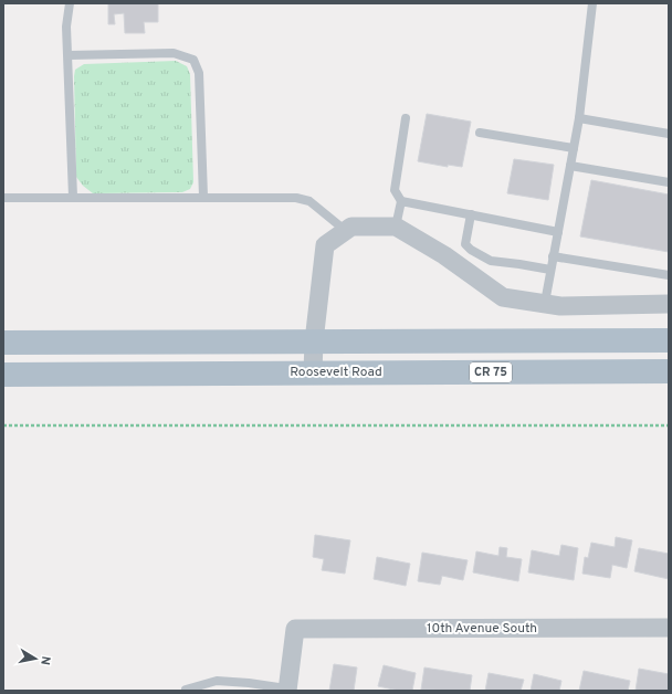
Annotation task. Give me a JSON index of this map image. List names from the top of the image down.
{
  "streets": {
    "main road": ["Roosevelt Road", "CR 75"],
    "street": ["10th Avenue South"]
  },
  "north": "right"
}
